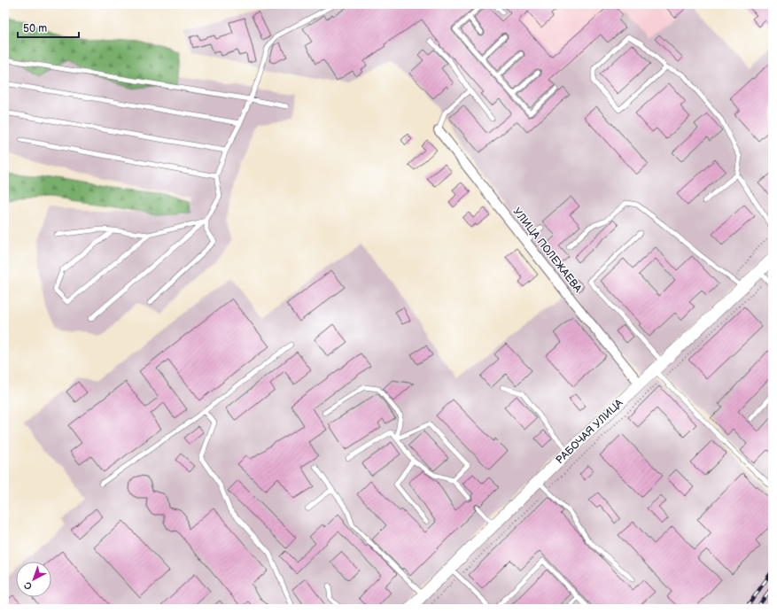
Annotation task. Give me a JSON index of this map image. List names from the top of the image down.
{
  "streets": {
    "street": ["УЛИЦА ПОЛЕЖАЕВА", "РАБОЧАЯ УЛИЦА"]
  },
  "crossings": [
    ["УЛИЦА ПОЛЕЖАЕВА", "РАБОЧАЯ УЛИЦА"]
  ],
  "scale_bar": "50 m",
  "north": "bottom left"
}
